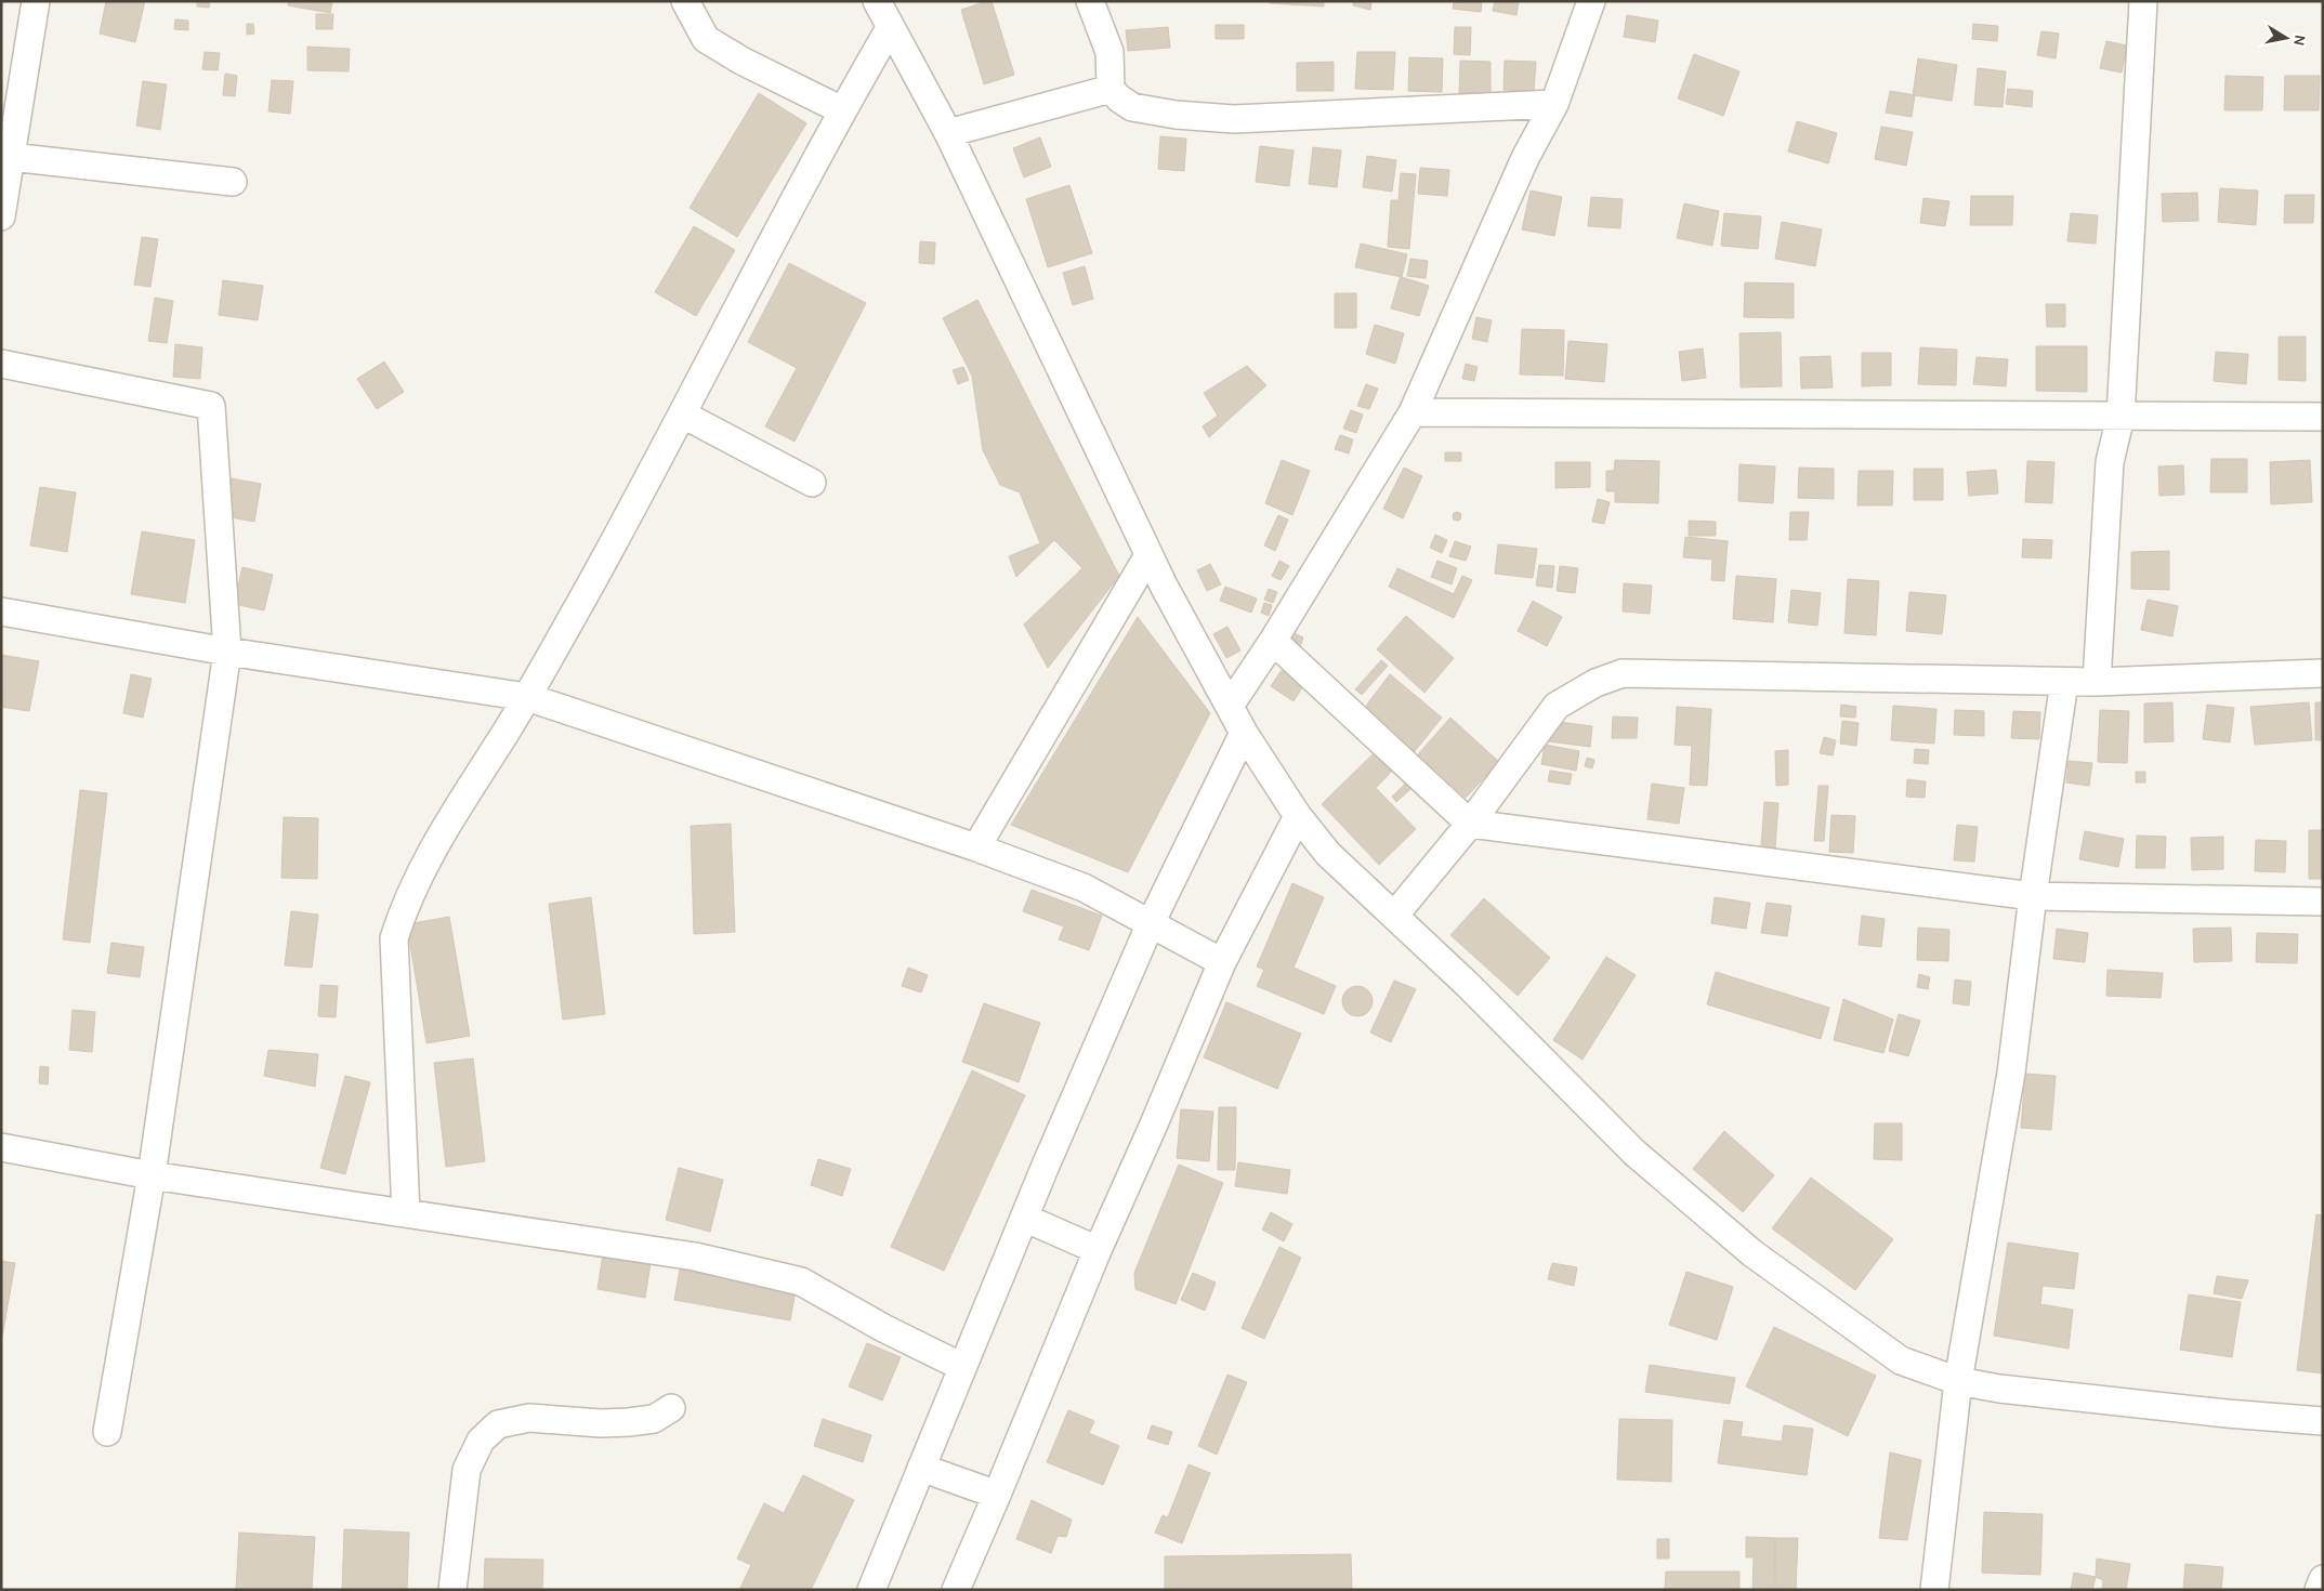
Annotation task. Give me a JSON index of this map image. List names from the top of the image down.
{
  "north": "right"
}
